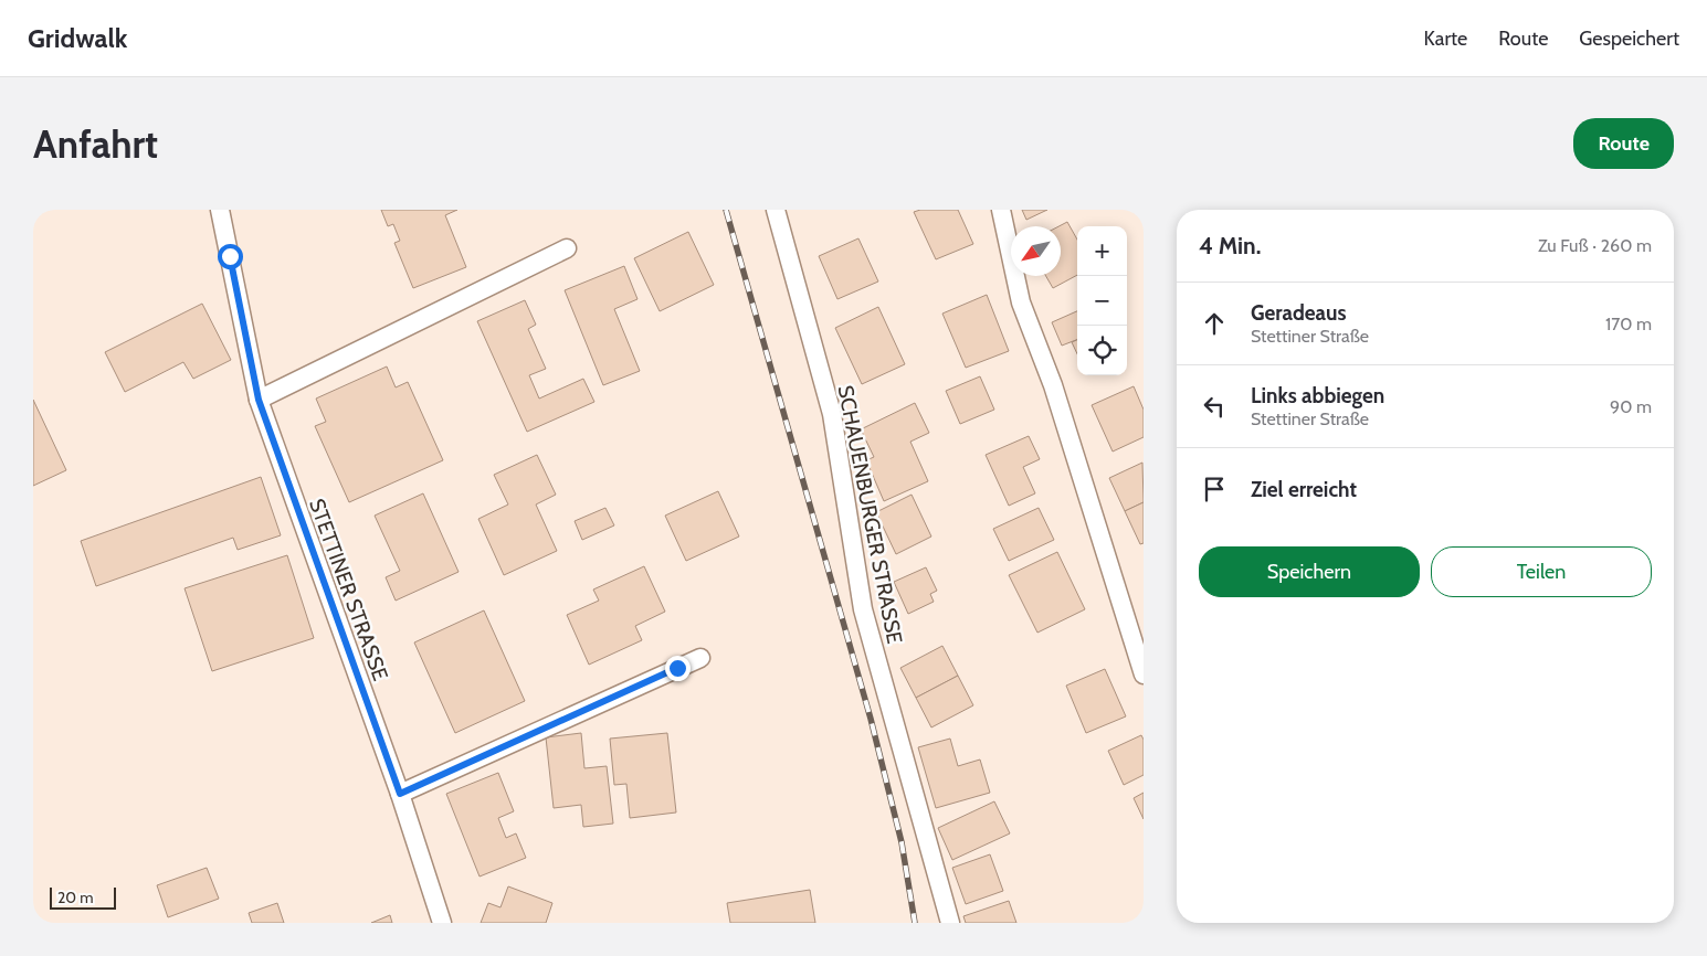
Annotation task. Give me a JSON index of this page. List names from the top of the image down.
{
  "streets": {
    "street": ["SCHAUENBURGER STRASSE", "STETTINER STRASSE"]
  },
  "scale_bar": "20 m",
  "north": "bottom left",
  "page": {
    "header": "Gridwalk",
    "nav": ["Karte", "Route", "Gespeichert"],
    "buttons": [
      "Route",
      ["Speichern", "Teilen"]
    ],
    "title": "Anfahrt",
    "heading": ["4 Min.", "Zu Fuß · 260 m"],
    "map_buttons": ["+", "−"],
    "list": [
      ["Geradeaus", "Stettiner Straße", "170 m"],
      ["Links abbiegen", "Stettiner Straße", "90 m"],
      "Ziel erreicht"
    ],
    "scale": "20 m"
  }
}
